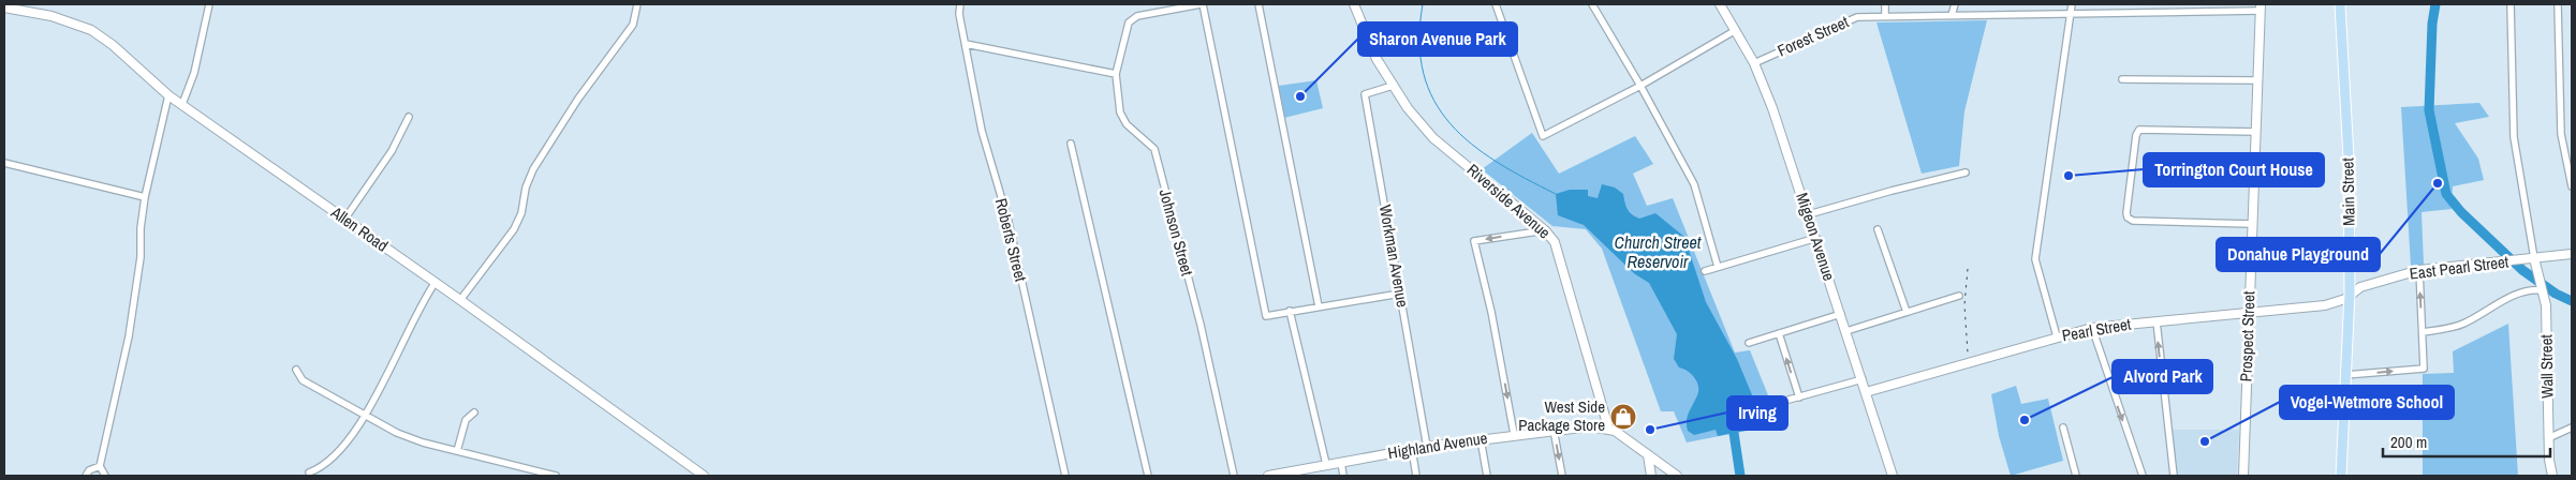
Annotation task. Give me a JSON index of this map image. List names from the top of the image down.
{
  "streets": {
    "main road": ["Main Street"],
    "street": [
      "Forest Street",
      "Riverside Avenue",
      "Allen Road",
      "Johnson Street",
      "Migeon Avenue",
      "Roberts Street",
      "Workman Avenue",
      "East Pearl Street",
      "Pearl Street",
      "Prospect Street",
      "Wall Street",
      "Highland Avenue"
    ]
  },
  "crossings": [
    ["Forest Street", "Migeon Avenue"],
    ["Forest Street", "Prospect Street"],
    ["Main Street", "East Pearl Street"],
    ["Main Street", "Pearl Street"],
    ["Riverside Avenue", "Workman Avenue"],
    ["Riverside Avenue", "Highland Avenue"],
    ["Migeon Avenue", "Pearl Street"],
    ["Workman Avenue", "Highland Avenue"],
    ["East Pearl Street", "Pearl Street"],
    ["East Pearl Street", "Wall Street"],
    ["Pearl Street", "Prospect Street"]
  ],
  "water": ["Church Street Reservoir"],
  "places": {
    "other": [
      "Sharon Avenue Park",
      "Torrington Court House",
      "Donahue Playground",
      "Alvord Park",
      "Irving",
      "Vogel-Wetmore School"
    ],
    "shop": ["West Side Package Store"]
  },
  "scale_bar": "200 m"
}
